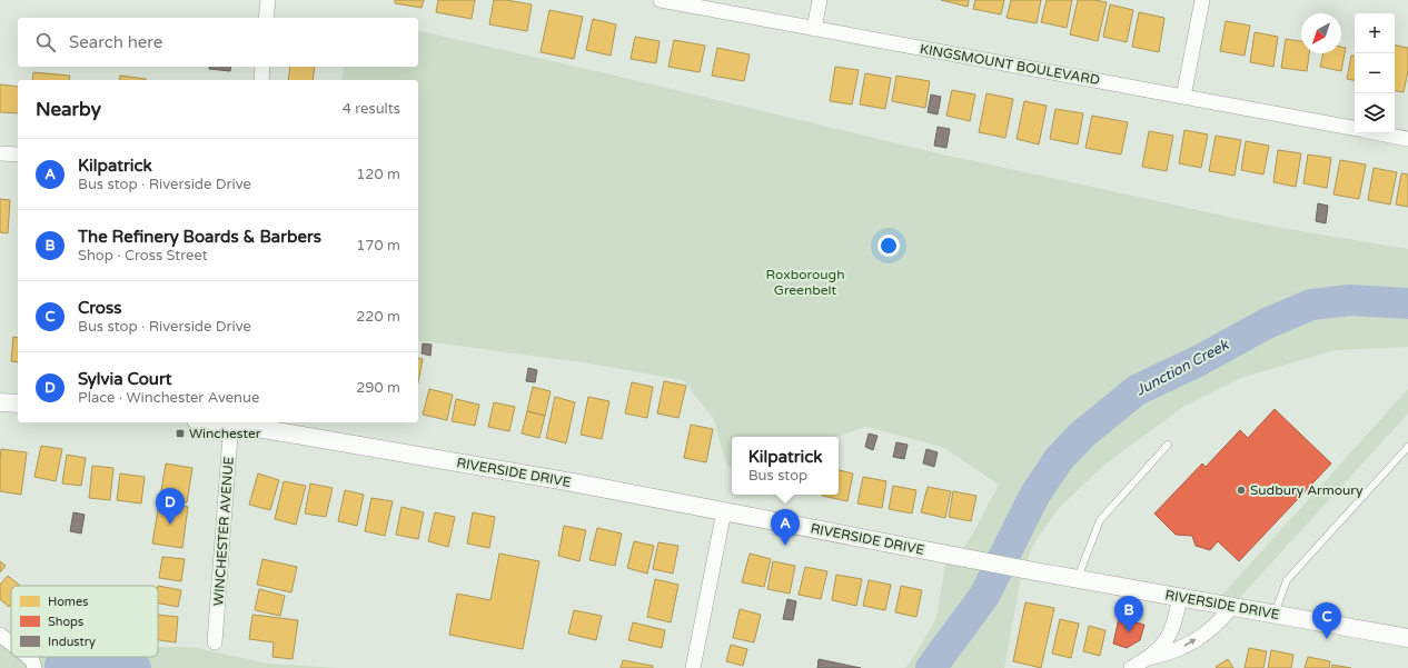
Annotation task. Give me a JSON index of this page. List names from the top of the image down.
{
  "streets": {
    "street": ["KINGSMOUNT BOULEVARD", "RIVERSIDE DRIVE", "WINCHESTER AVENUE"]
  },
  "crossings": [
    ["RIVERSIDE DRIVE", "WINCHESTER AVENUE"]
  ],
  "water": ["Junction Creek"],
  "parks": ["Roxborough Greenbelt"],
  "places": {
    "transit": ["Winchester"],
    "other": ["Sudbury Armoury"]
  },
  "legend": ["Homes", "Shops", "Industry"],
  "north": "bottom left",
  "page": {
    "map_buttons": ["+", "−"],
    "search": "Search here",
    "heading": ["Nearby", "4 results"],
    "list": [
      {
        "mark": "A",
        "name": "Kilpatrick",
        "note": "Bus stop · Riverside Drive",
        "value": "120 m"
      },
      {
        "mark": "B",
        "name": "The Refinery Boards & Barbers",
        "note": "Shop · Cross Street",
        "value": "170 m"
      },
      {
        "mark": "C",
        "name": "Cross",
        "note": "Bus stop · Riverside Drive",
        "value": "220 m"
      },
      {
        "mark": "D",
        "name": "Sylvia Court",
        "note": "Place · Winchester Avenue",
        "value": "290 m"
      }
    ],
    "popup": ["Kilpatrick", "Bus stop"],
    "pins": [
      "D",
      "A",
      "B",
      "C"
    ]
  }
}
